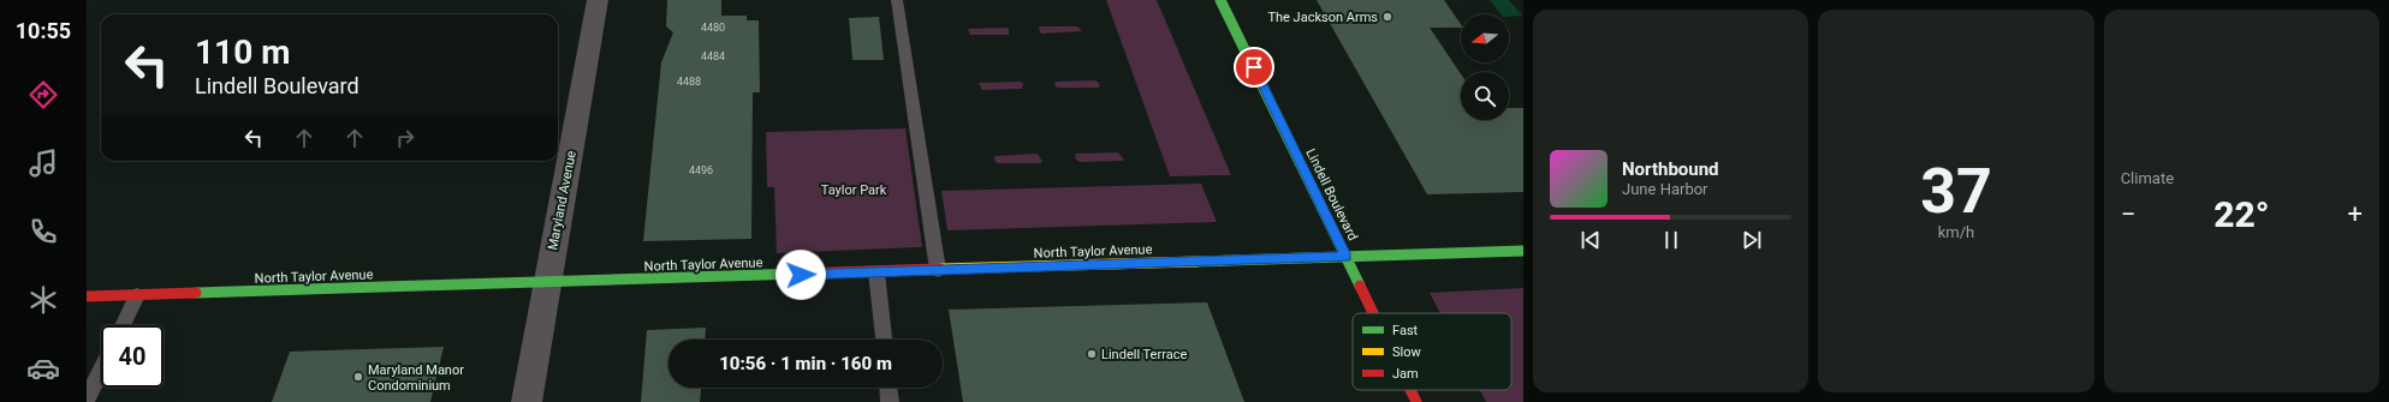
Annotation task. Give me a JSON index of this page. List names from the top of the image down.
{
  "streets": {
    "street": ["Lindell Boulevard", "Maryland Avenue", "North Taylor Avenue"]
  },
  "crossings": [
    ["Lindell Boulevard", "North Taylor Avenue"],
    ["Maryland Avenue", "North Taylor Avenue"]
  ],
  "parks": ["Taylor Park"],
  "places": ["The Jackson Arms", "Lindell Terrace", "Maryland Manor Condominium"],
  "house_numbers": [
    "4480",
    "4484",
    "4488",
    "4496"
  ],
  "legend": ["Fast", "Slow", "Jam"],
  "north": "left",
  "page": {
    "tabs": "10:55",
    "tile": [
      ["37", "km/h"],
      "Climate"
    ],
    "turn": ["110 m", "Lindell Boulevard"],
    "song": ["Northbound", "June Harbor"],
    "heat": ["−", "22°", "+"],
    "limit": "40",
    "trip": "10:56 · 1 min · 160 m"
  }
}
